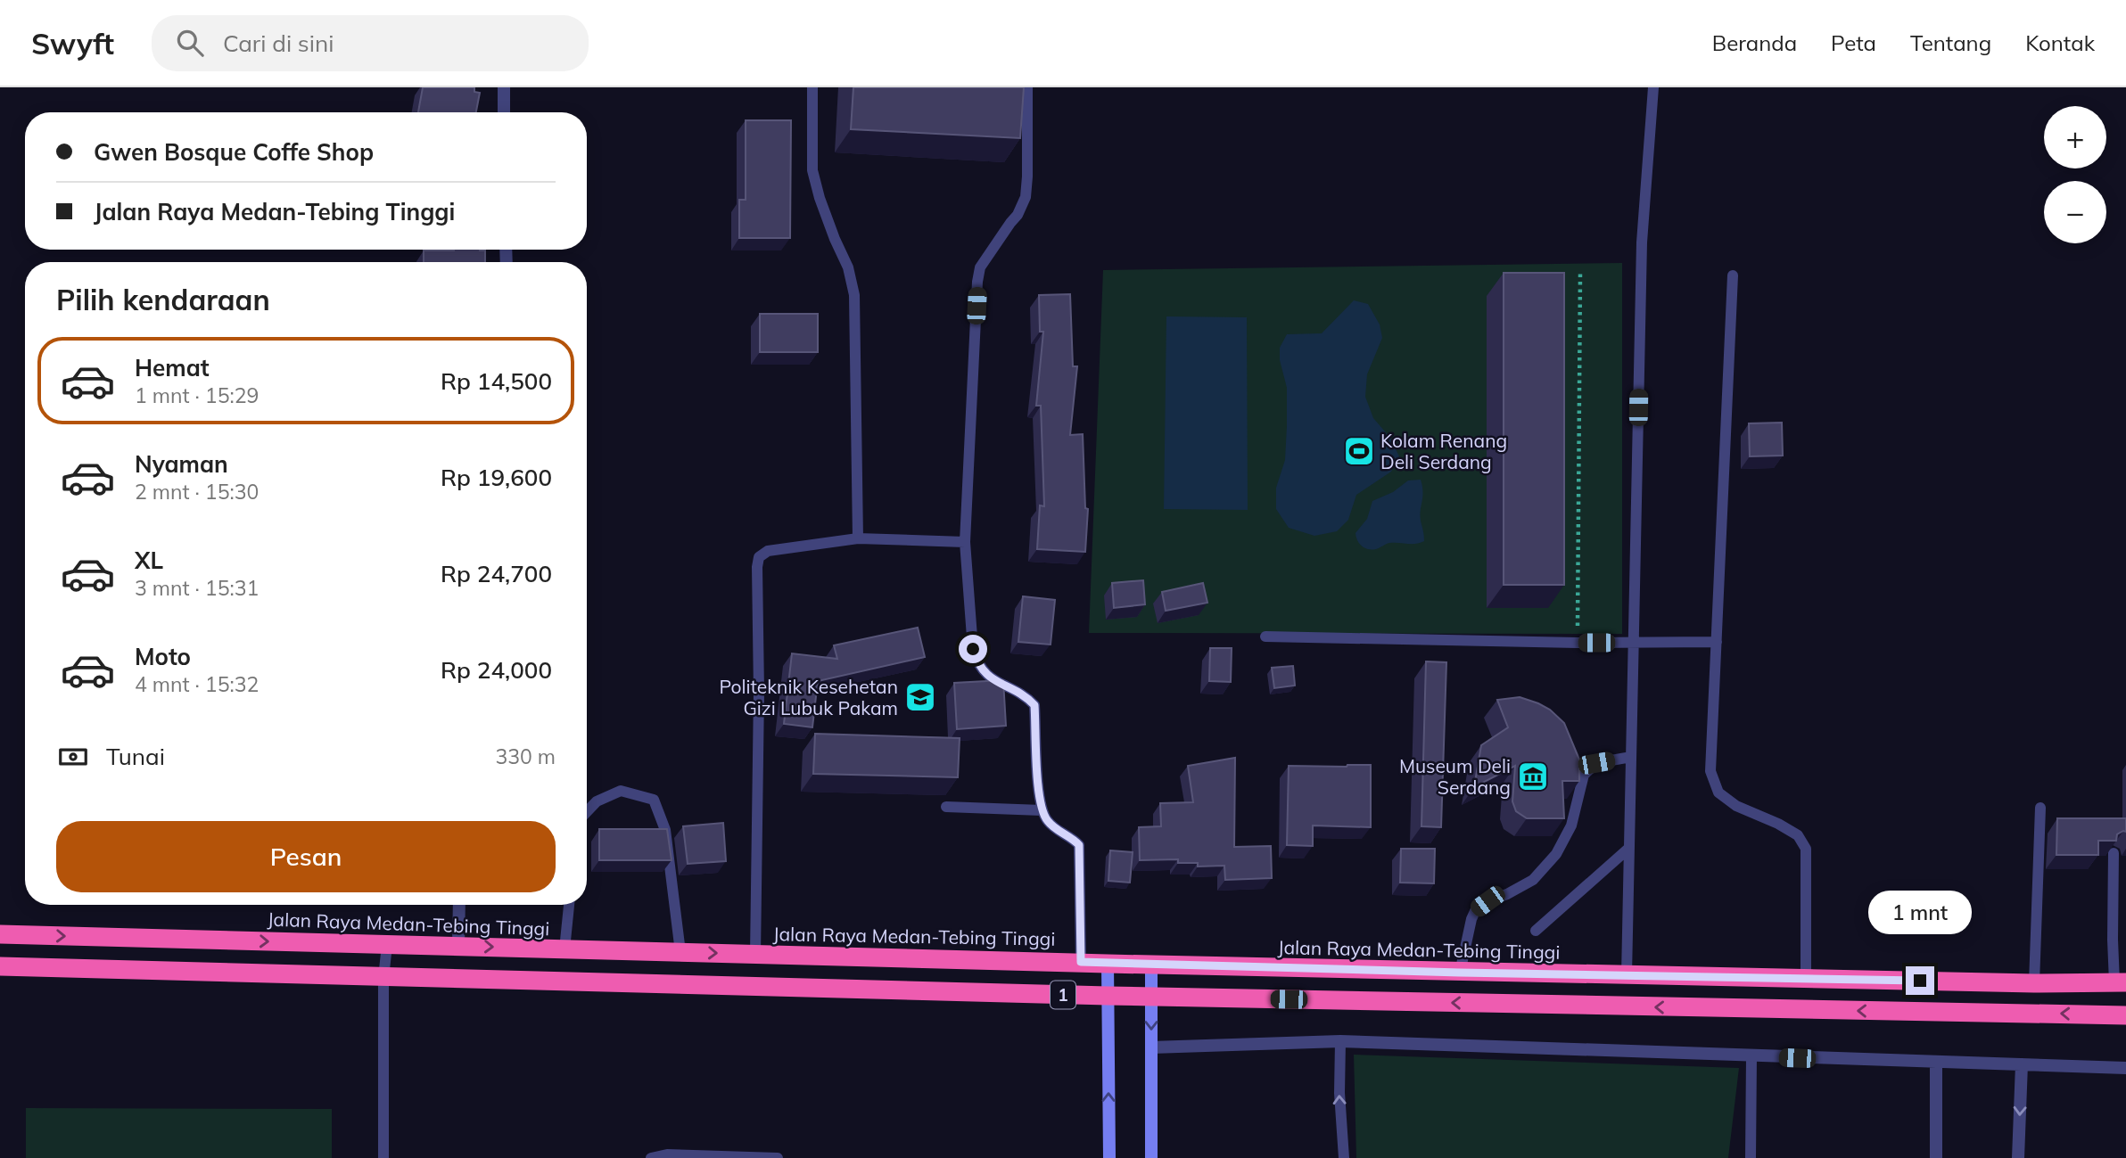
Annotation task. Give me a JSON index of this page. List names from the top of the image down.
{
  "streets": {
    "highway": ["Jalan Raya Medan-Tebing Tinggi", "1"]
  },
  "places": {
    "sports": ["Kolam Renang Deli Serdang"],
    "school or university": ["Politeknik Kesehetan Gizi Lubuk Pakam"],
    "museum": ["Museum Deli Serdang"]
  },
  "page": {
    "header": "Swyft",
    "search": "Cari di sini",
    "nav": [
      "Beranda",
      "Peta",
      "Tentang",
      "Kontak"
    ],
    "map_buttons": ["+", "−"],
    "banner": ["Gwen Bosque Coffe Shop", "Jalan Raya Medan-Tebing Tinggi"],
    "heading": "Pilih kendaraan",
    "list": [
      {
        "name": "Hemat",
        "note": "1 mnt · 15:29",
        "value": "Rp 14,500"
      },
      {
        "name": "Nyaman",
        "note": "2 mnt · 15:30",
        "value": "Rp 19,600"
      },
      {
        "name": "XL",
        "note": "3 mnt · 15:31",
        "value": "Rp 24,700"
      },
      {
        "name": "Moto",
        "note": "4 mnt · 15:32",
        "value": "Rp 24,000"
      }
    ],
    "pay": ["Tunai", "330 m"],
    "buttons": "Pesan",
    "bubble": "1 mnt"
  }
}
